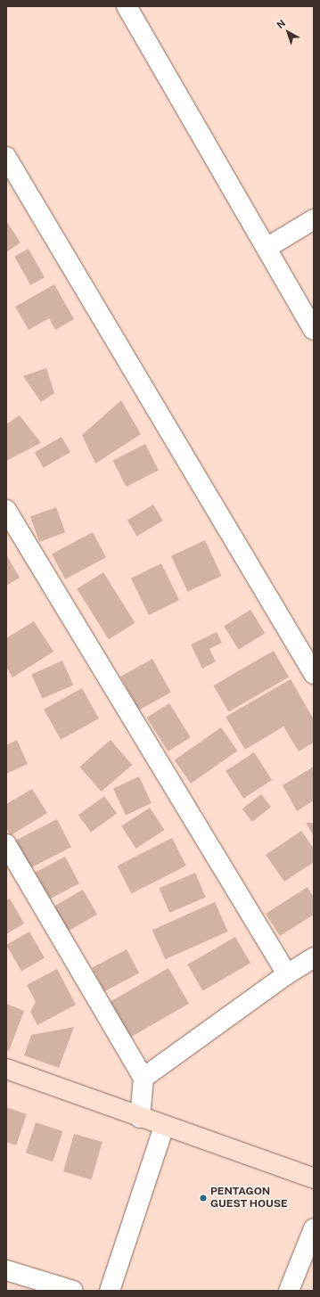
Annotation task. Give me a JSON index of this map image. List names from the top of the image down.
{
  "places": ["PENTAGON GUEST HOUSE"],
  "north": "top left"
}
